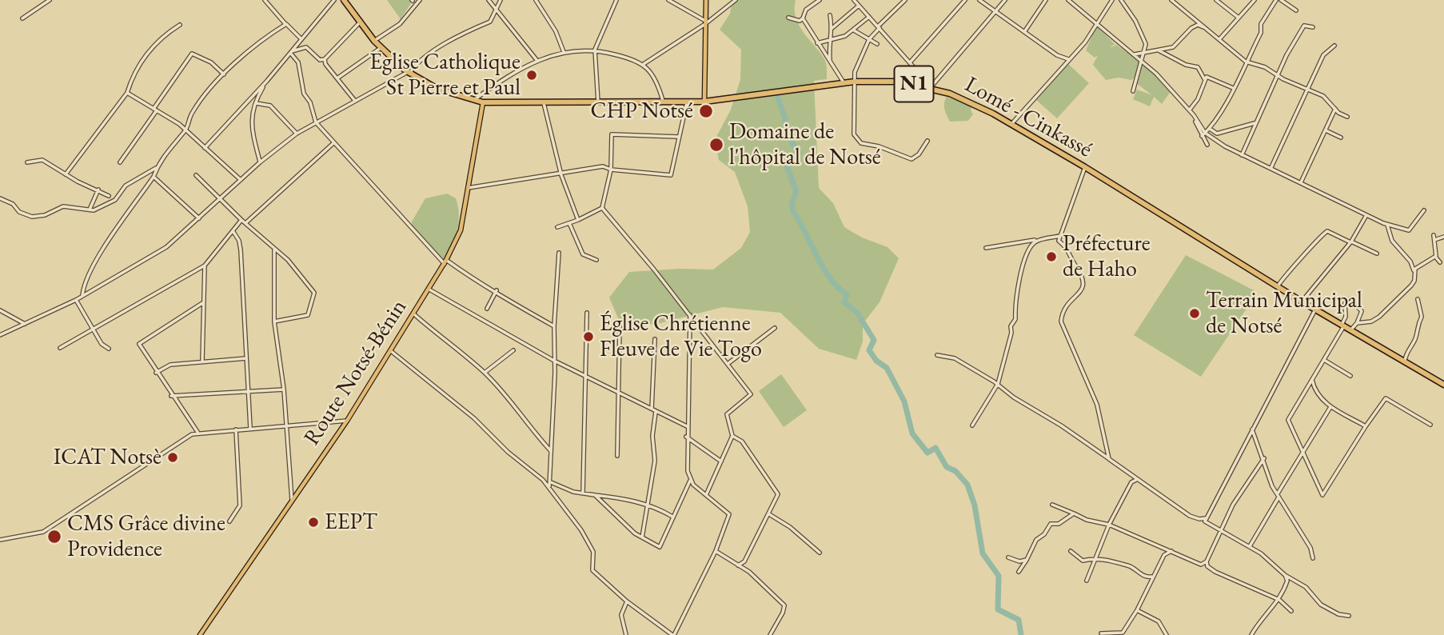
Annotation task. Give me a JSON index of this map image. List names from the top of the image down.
{
  "streets": {
    "highway": ["N1", "Lomé - Cinkassé"],
    "main road": ["Route Notsé-Bénin"]
  },
  "crossings": [
    ["Lomé - Cinkassé", "Route Notsé-Bénin"]
  ],
  "places": [
    "Eglise Catholique St Pierre et Paul",
    "CHP Notsé",
    "Domaine de l'hôpital de Notsé",
    "Préfecture de Haho",
    "Terrain Municipal de Notsé",
    "Église Chrétienne Fleuve de Vie Togo",
    "ICAT Notsè",
    "EEPT",
    "CMS Grâce divine Providence"
  ]
}
